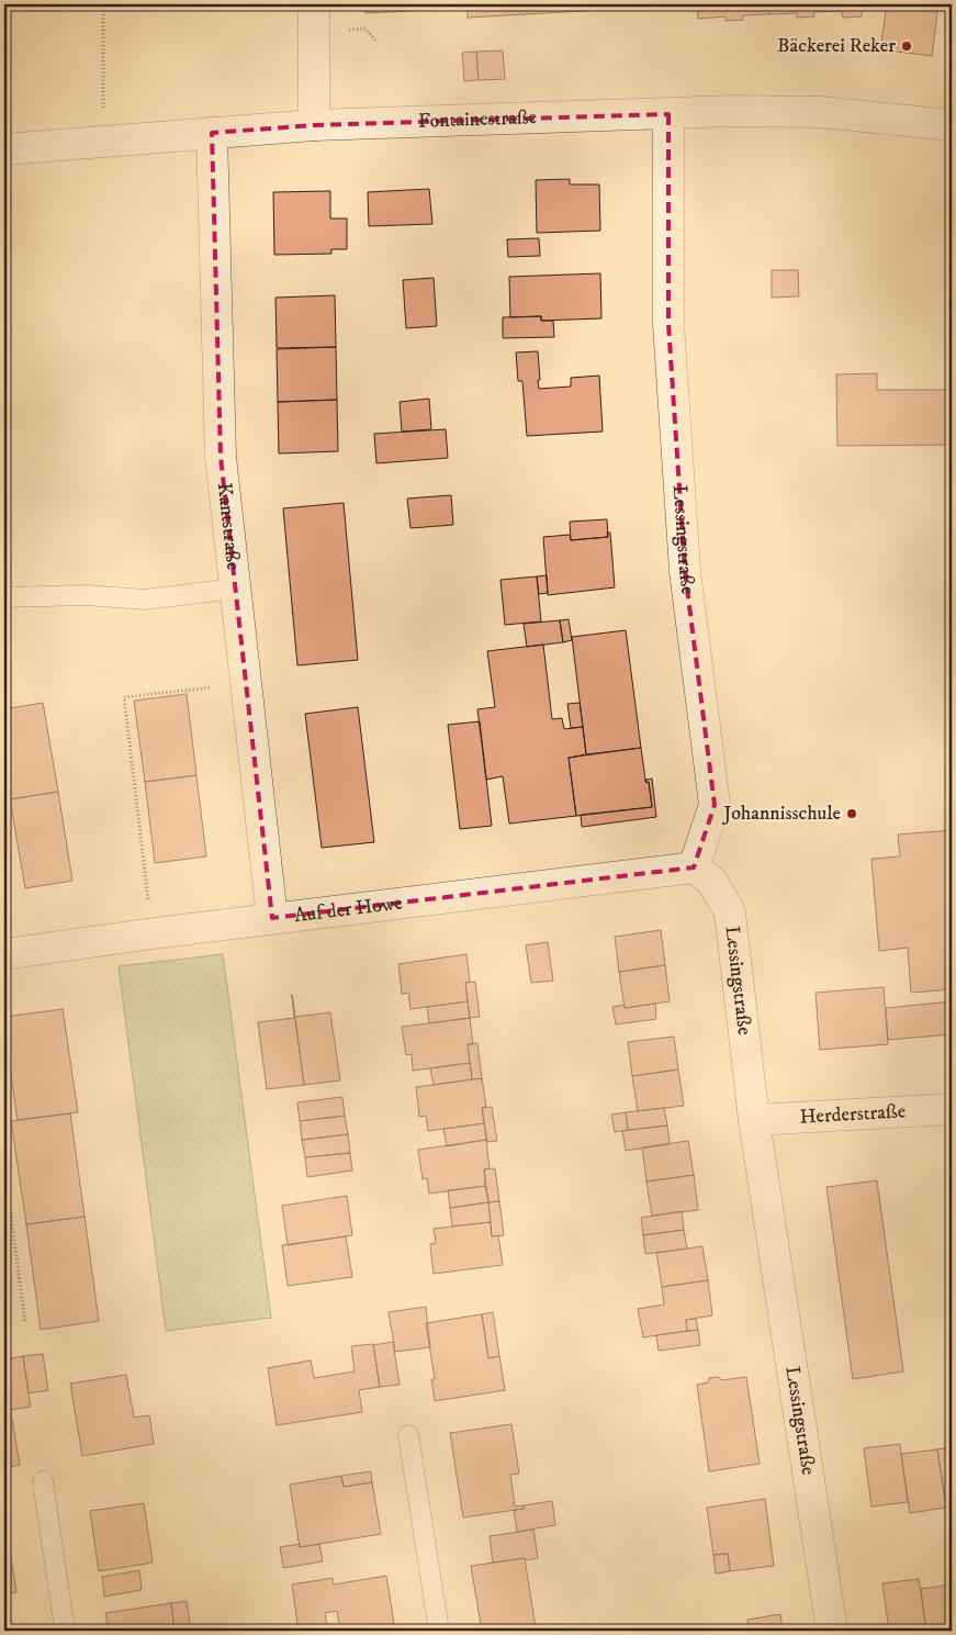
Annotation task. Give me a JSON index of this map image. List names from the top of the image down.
{
  "streets": {
    "street": [
      "Fontainestraße",
      "Kantstraße",
      "Lessingstraße",
      "Auf der Howe",
      "Herderstraße"
    ]
  },
  "crossings": [
    ["Fontainestraße", "Kantstraße"],
    ["Fontainestraße", "Lessingstraße"],
    ["Kantstraße", "Auf der Howe"],
    ["Lessingstraße", "Auf der Howe"],
    ["Lessingstraße", "Herderstraße"]
  ],
  "places": ["Bäckerei Reker", "Johannisschule"]
}
